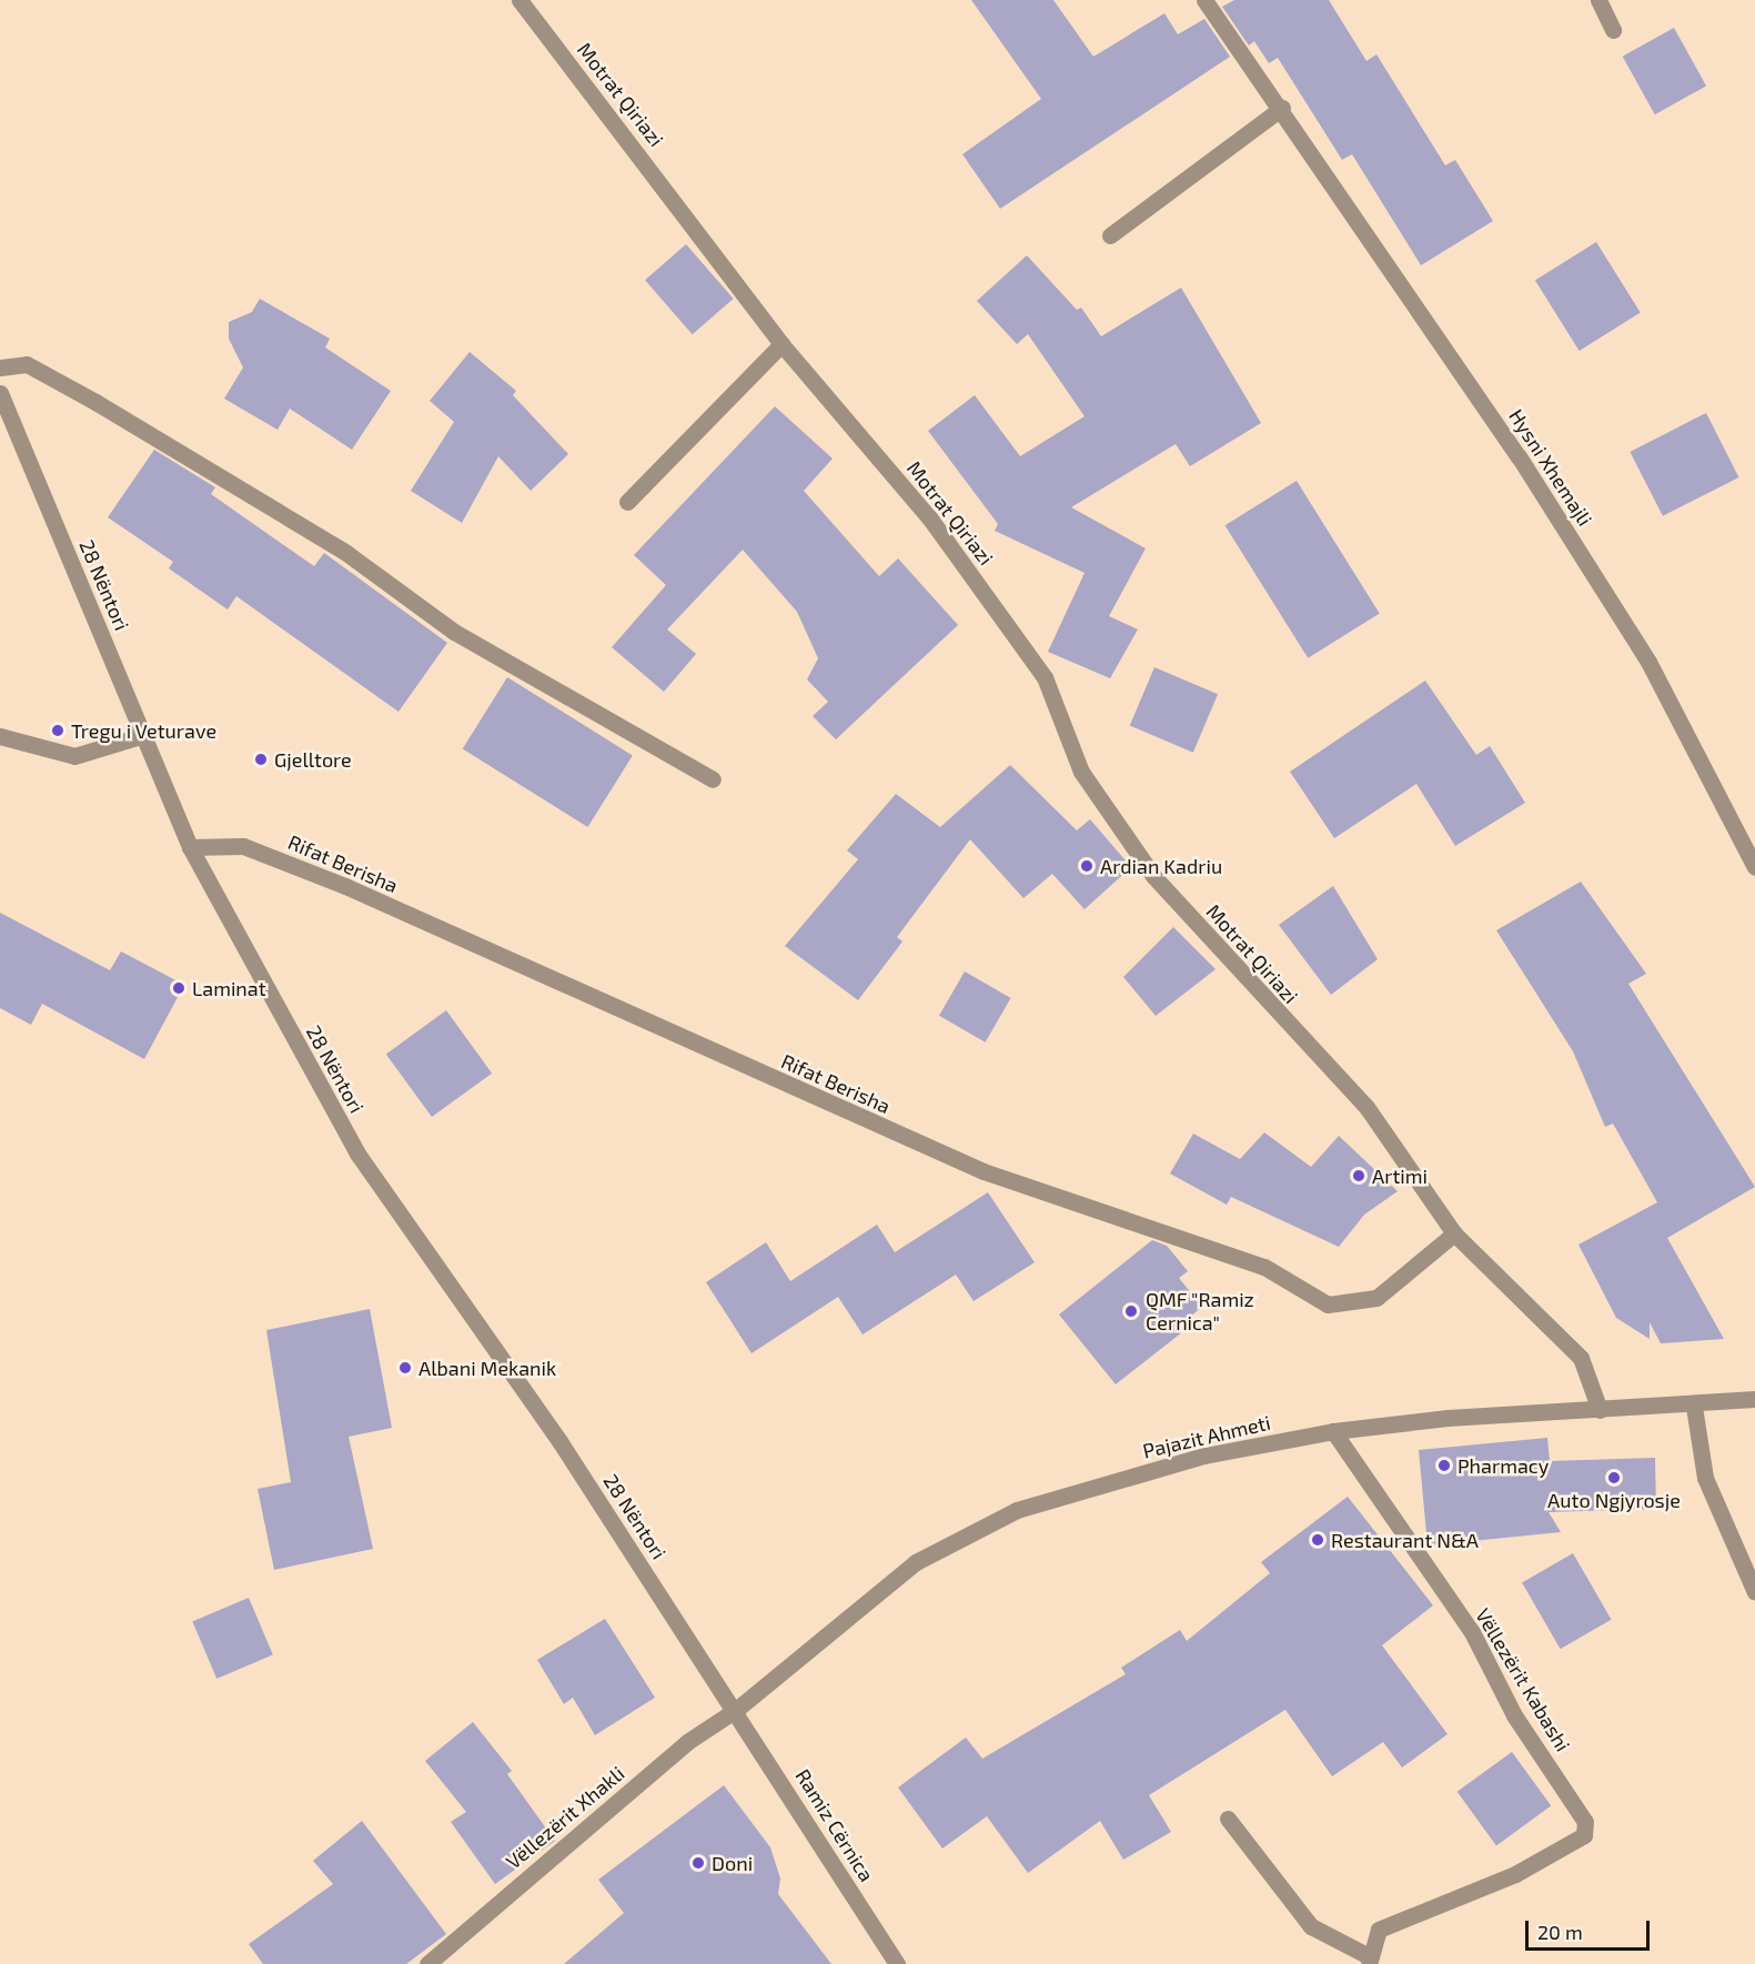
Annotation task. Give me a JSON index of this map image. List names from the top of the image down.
{
  "streets": {
    "street": [
      "Motrat Qiriazi",
      "Hysni Xhemajli",
      "28 Nëntori",
      "Rifat Berisha",
      "Pajazit Ahmeti",
      "Vëllezërit Kabashi",
      "Vëllezërit Xhakli",
      "Ramiz Cërnica"
    ]
  },
  "crossings": [
    ["Motrat Qiriazi", "Rifat Berisha"],
    ["Motrat Qiriazi", "Pajazit Ahmeti"],
    ["28 Nëntori", "Rifat Berisha"],
    ["28 Nëntori", "Pajazit Ahmeti"],
    ["28 Nëntori", "Vëllezërit Xhakli"],
    ["28 Nëntori", "Ramiz Cërnica"],
    ["Pajazit Ahmeti", "Vëllezërit Kabashi"],
    ["Pajazit Ahmeti", "Vëllezërit Xhakli"],
    ["Pajazit Ahmeti", "Ramiz Cërnica"],
    ["Vëllezërit Xhakli", "Ramiz Cërnica"]
  ],
  "places": [
    "Tregu i Veturave",
    "Gjelltore",
    "Ardian Kadriu",
    "Laminat",
    "Artimi",
    "QMF \"Ramiz Cernica\"",
    "Albani Mekanik",
    "Pharmacy",
    "Auto Ngjyrosje",
    "Restaurant N&A",
    "Doni"
  ],
  "scale_bar": "20 m"
}
